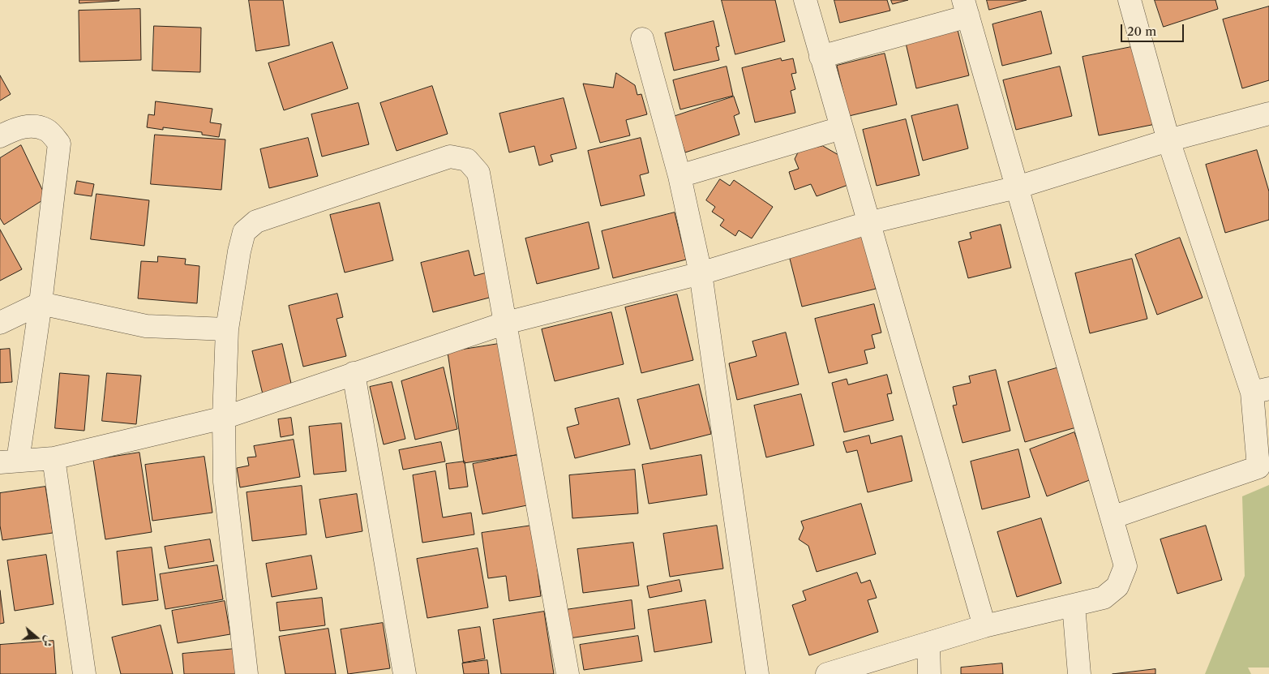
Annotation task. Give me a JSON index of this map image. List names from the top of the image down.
{
  "scale_bar": "20 m",
  "north": "right"
}
